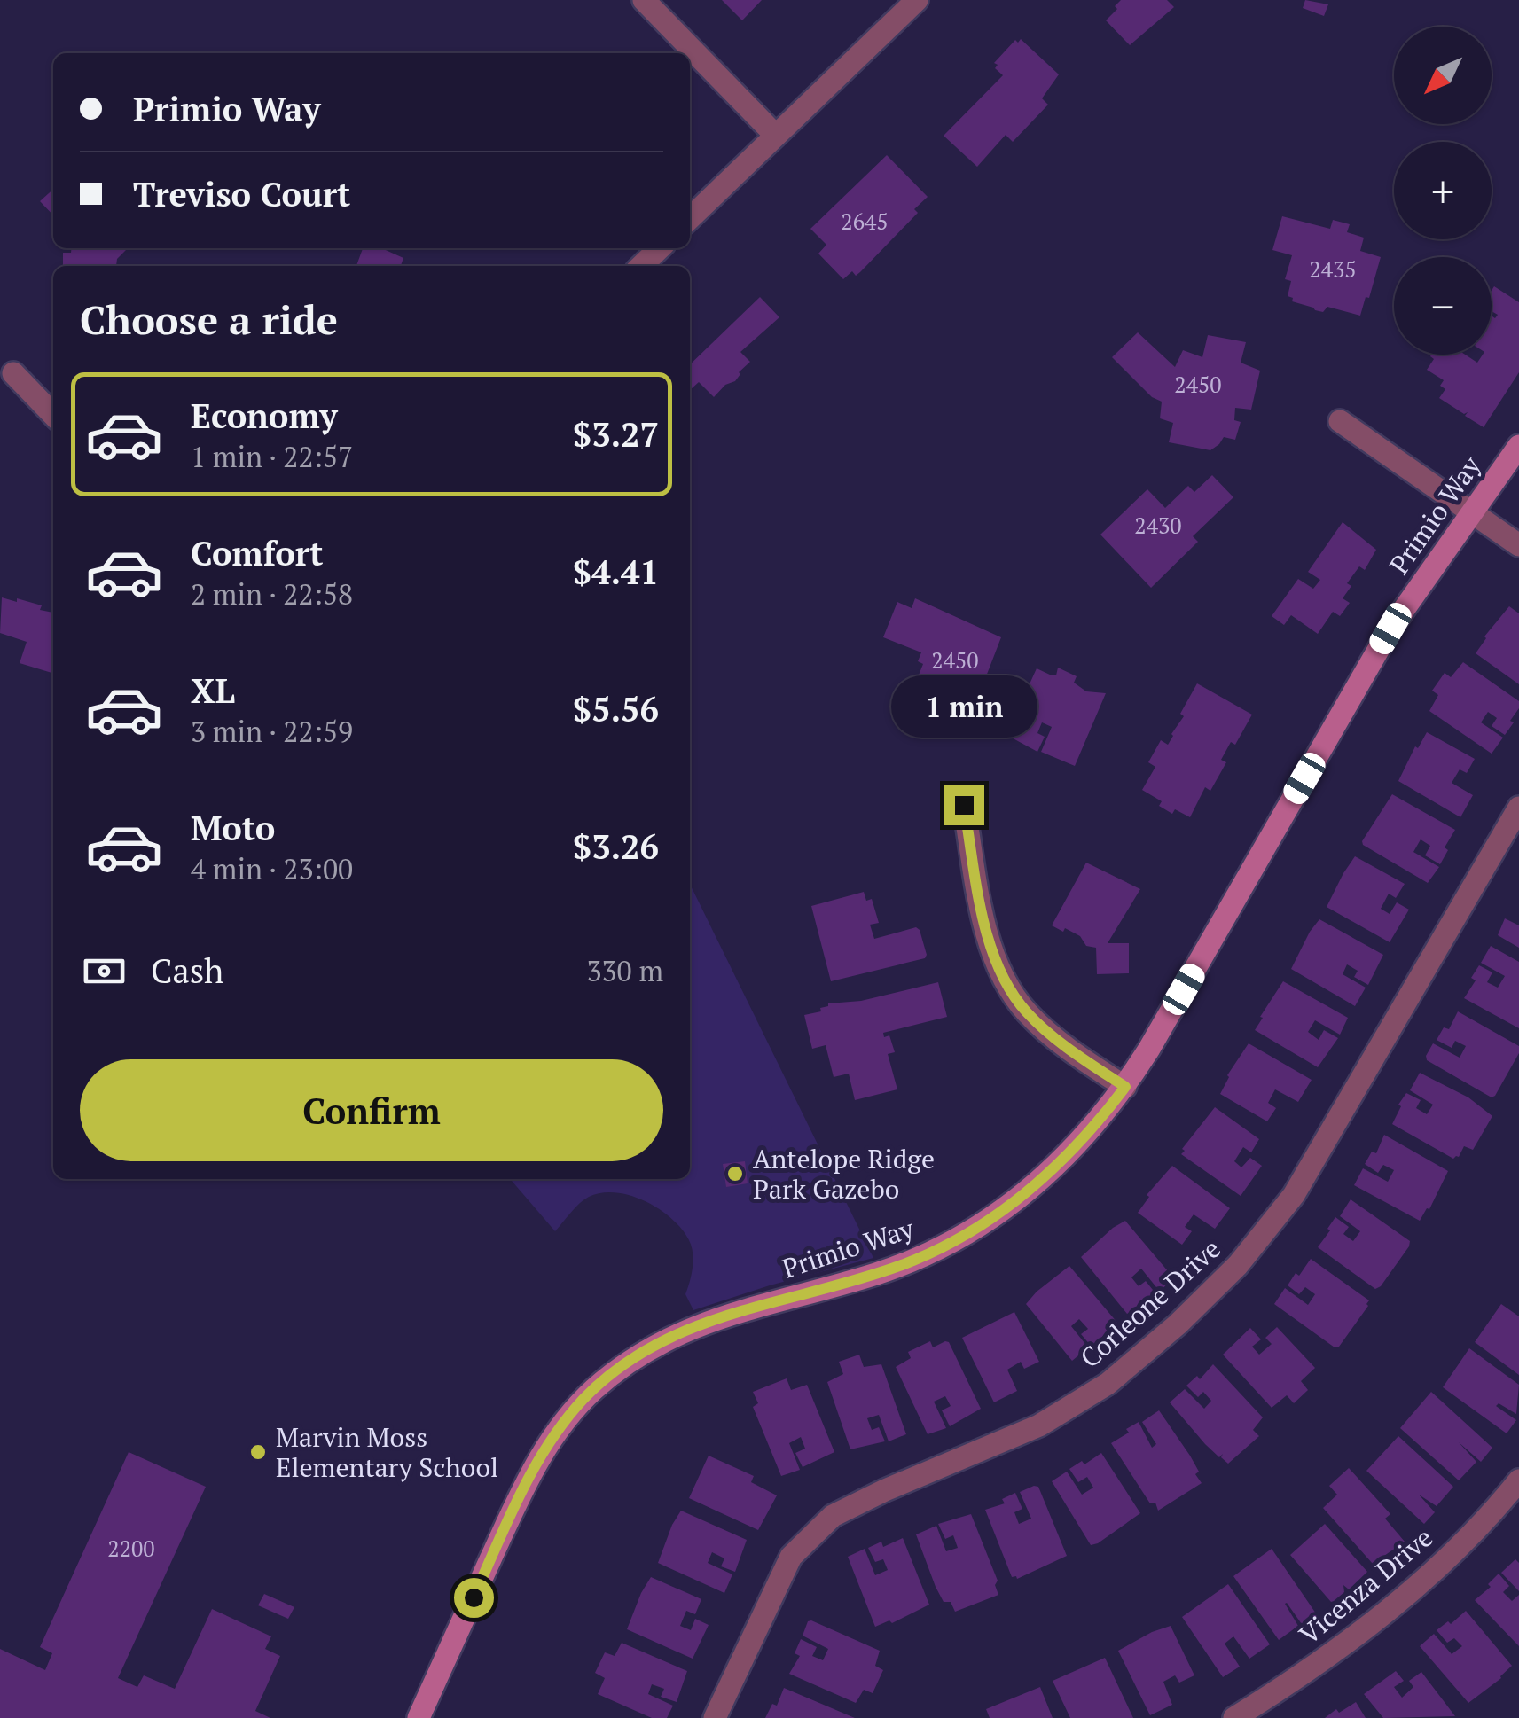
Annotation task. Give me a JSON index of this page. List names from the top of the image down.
{
  "streets": {
    "street": ["Primio Way", "Corleone Drive", "Vicenza Drive"]
  },
  "places": ["Antelope Ridge Park Gazebo", "Marvin Moss Elementary School"],
  "house_numbers": [
    "2645",
    "2435",
    "2450",
    "2430",
    "2450",
    "2200"
  ],
  "north": "bottom left",
  "page": {
    "map_buttons": ["+", "−"],
    "banner": ["Primio Way", "Treviso Court"],
    "heading": "Choose a ride",
    "list": [
      {
        "name": "Economy",
        "note": "1 min · 22:57",
        "value": "$3.27"
      },
      {
        "name": "Comfort",
        "note": "2 min · 22:58",
        "value": "$4.41"
      },
      {
        "name": "XL",
        "note": "3 min · 22:59",
        "value": "$5.56"
      },
      {
        "name": "Moto",
        "note": "4 min · 23:00",
        "value": "$3.26"
      }
    ],
    "bubble": "1 min",
    "pay": ["Cash", "330 m"],
    "buttons": "Confirm"
  }
}
